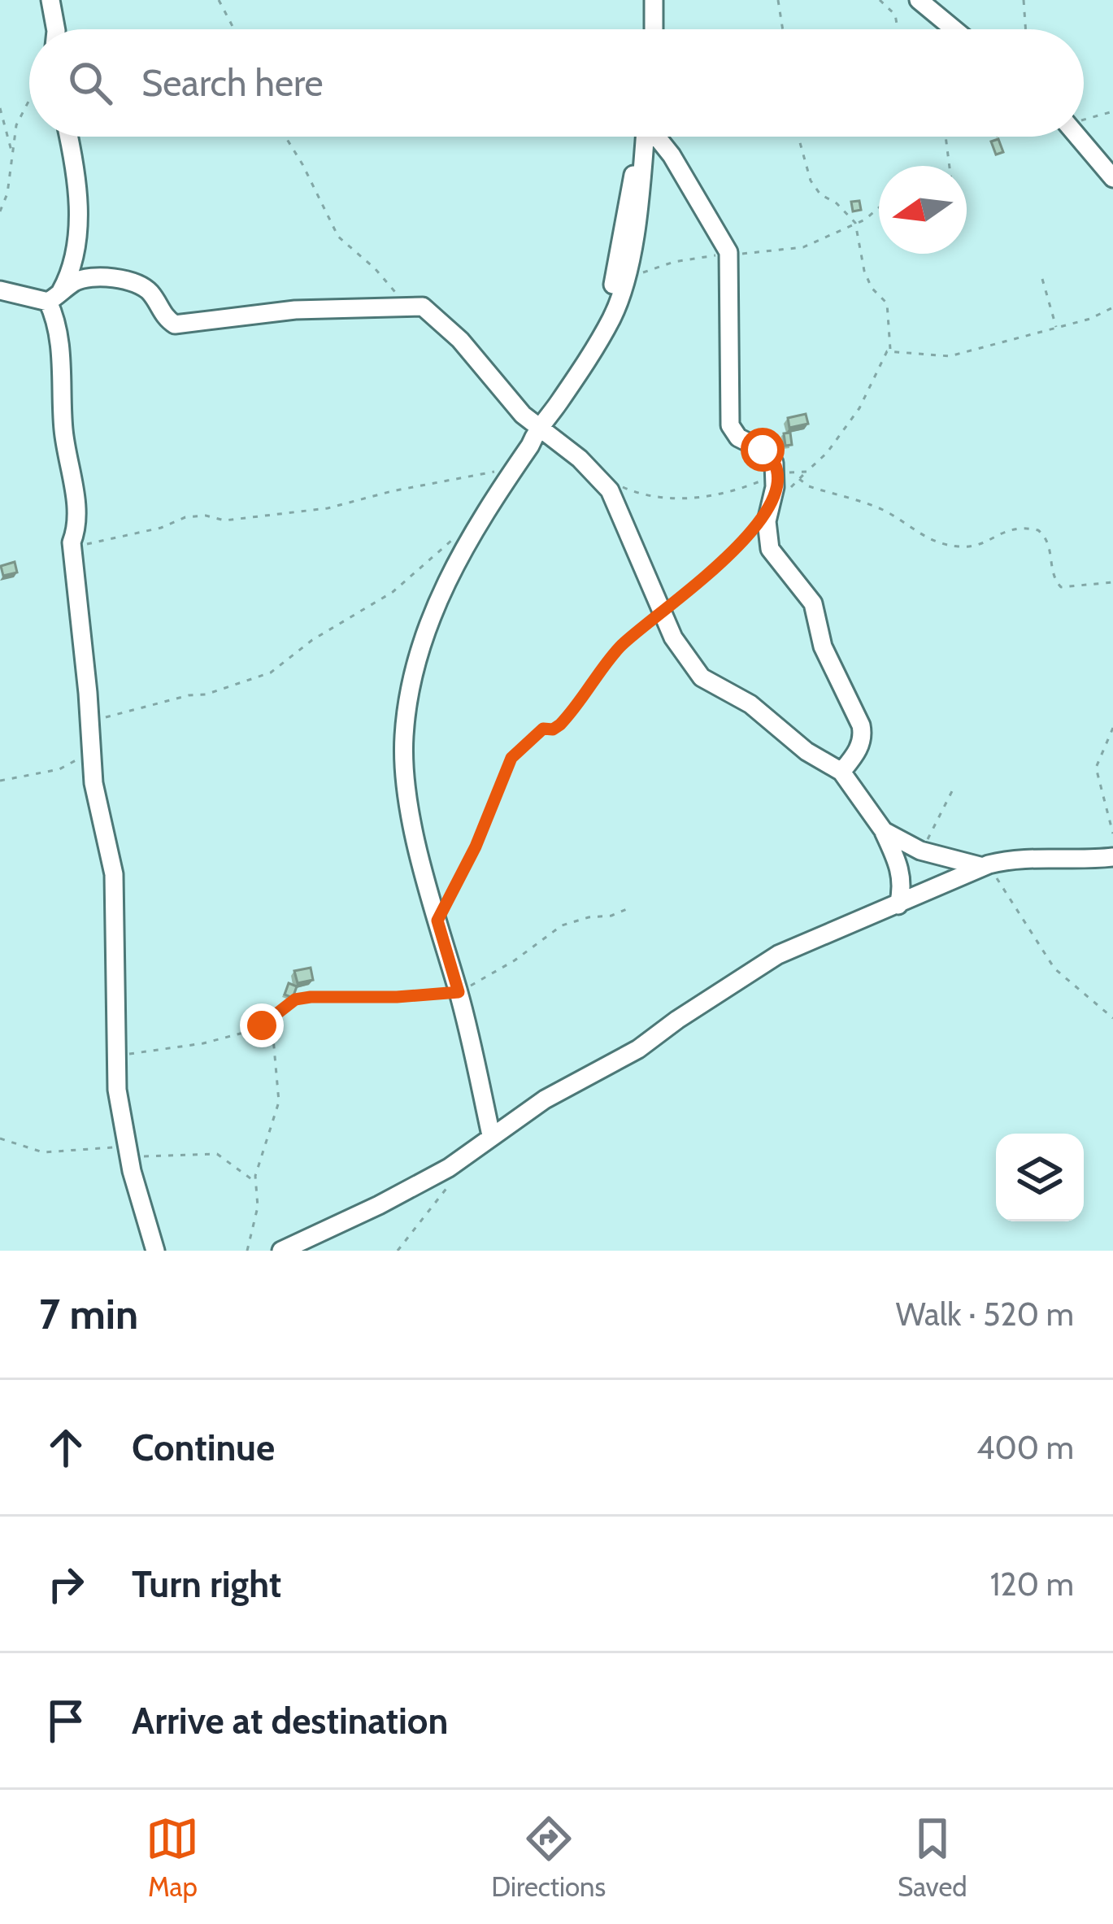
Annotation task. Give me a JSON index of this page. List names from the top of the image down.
{
  "north": "left",
  "page": {
    "search": "Search here",
    "heading": ["7 min", "Walk · 520 m"],
    "list": [
      ["Continue", "400 m"],
      ["Turn right", "120 m"],
      "Arrive at destination"
    ],
    "nav": ["Map", "Directions", "Saved"]
  }
}
